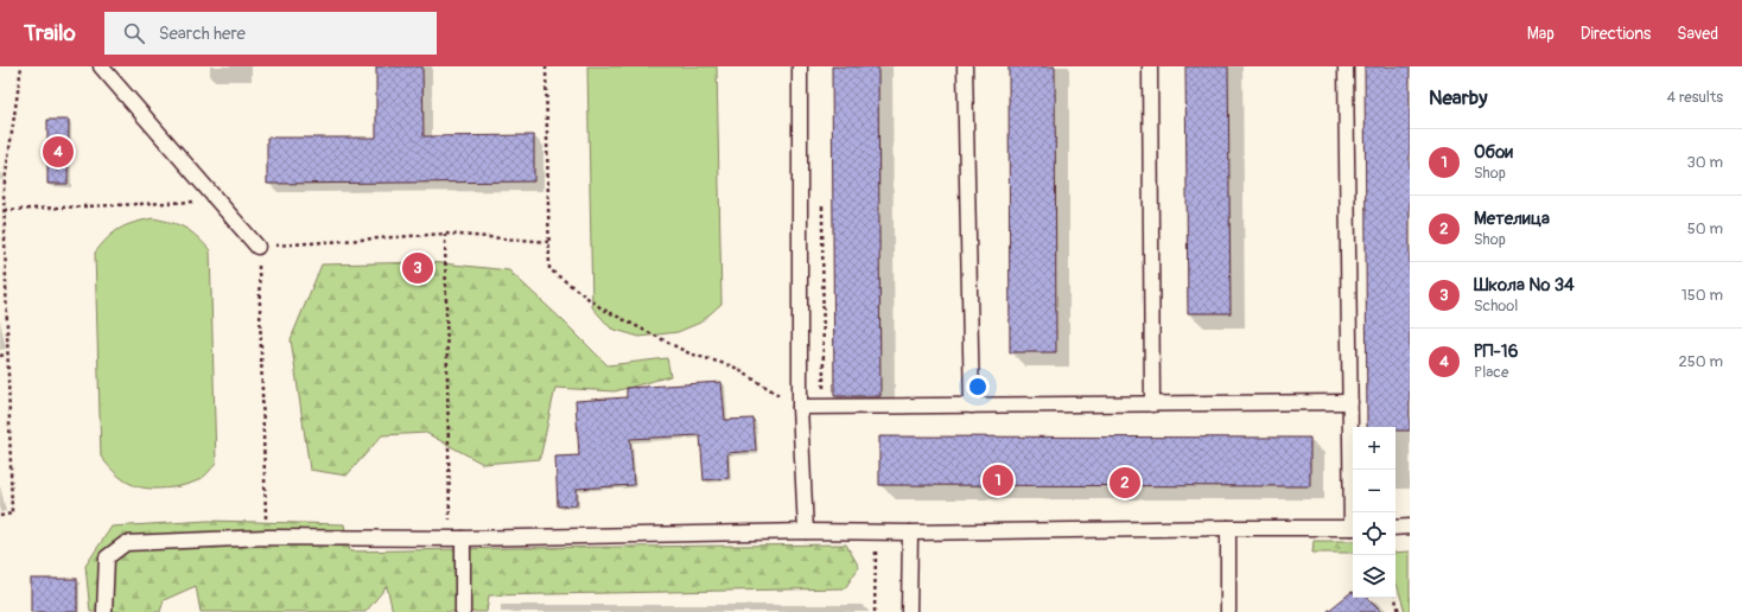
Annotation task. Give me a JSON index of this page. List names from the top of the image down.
{
  "page": {
    "header": "Trailo",
    "search": "Search here",
    "nav": ["Map", "Directions", "Saved"],
    "heading": ["Nearby", "4 results"],
    "list": [
      {
        "mark": "1",
        "name": "Обои",
        "note": "Shop",
        "value": "30 m"
      },
      {
        "mark": "2",
        "name": "Метелица",
        "note": "Shop",
        "value": "50 m"
      },
      {
        "mark": "3",
        "name": "Школа № 34",
        "note": "School",
        "value": "150 m"
      },
      {
        "mark": "4",
        "name": "РП-16",
        "note": "Place",
        "value": "250 m"
      }
    ],
    "pins": [
      "4",
      "3",
      "1",
      "2"
    ],
    "map_buttons": ["+", "−"]
  }
}
